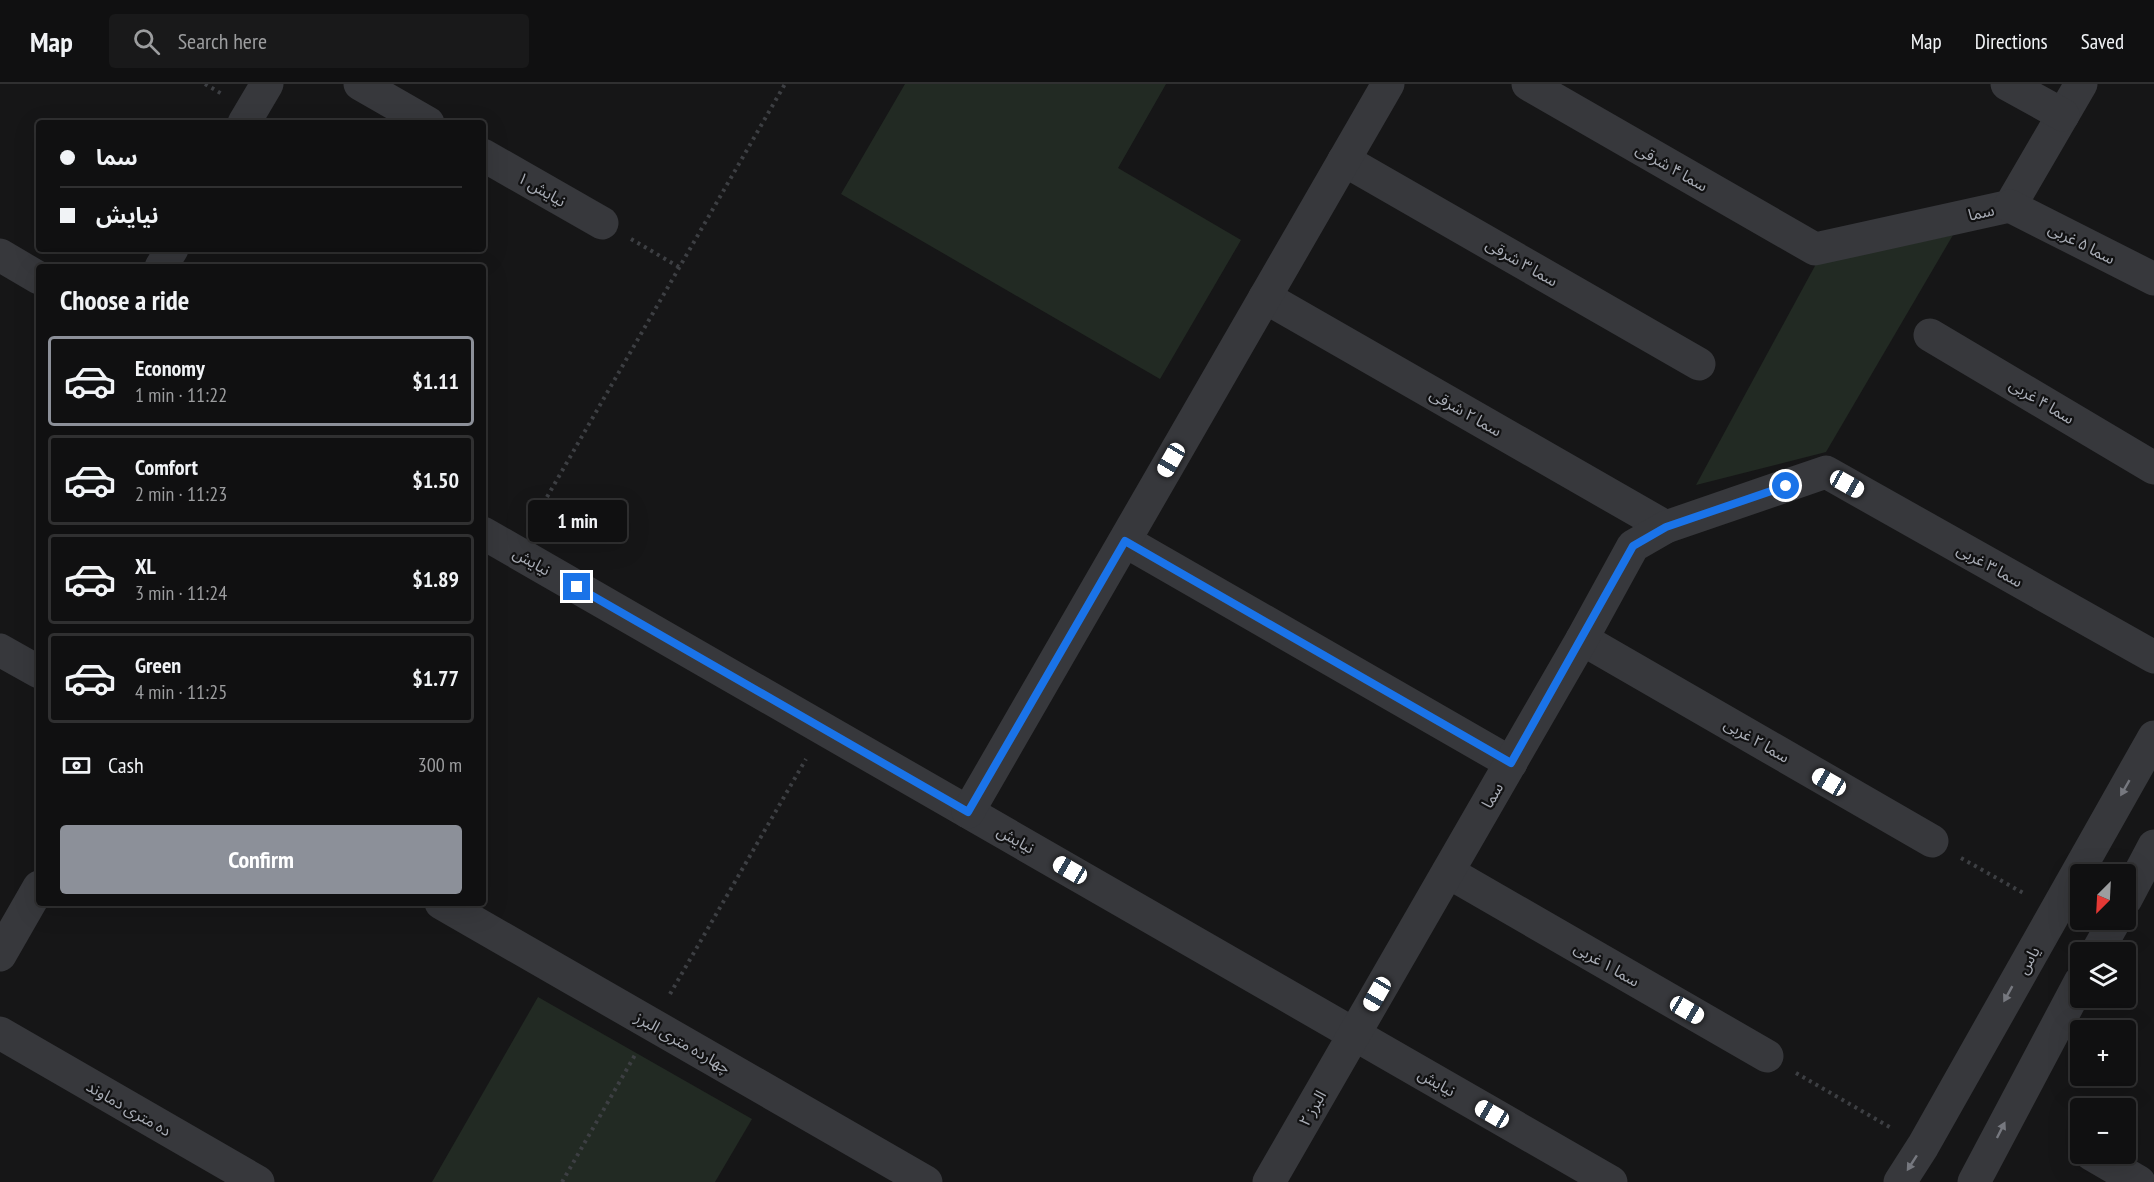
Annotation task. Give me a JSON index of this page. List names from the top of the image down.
{
  "streets": {
    "street": [
      "سما ۴ شرقی",
      "نیایش ۱",
      "سما",
      "سما ۵ غربی",
      "سما ۳ شرقی",
      "سما ۴ غربی",
      "سما ۲ شرقی",
      "نیایش",
      "سما ۳ غربی",
      "سما ۲ غربی",
      "یاس",
      "سما ۱ غربی",
      "چهارده متری البرز",
      "ده متری دماوند",
      "البرز ۲"
    ]
  },
  "crossings": [
    ["سما ۴ شرقی", "سما"],
    ["سما", "سما ۵ غربی"],
    ["سما", "سما ۲ شرقی"],
    ["سما", "نیایش"],
    ["سما", "سما ۳ غربی"],
    ["سما", "سما ۲ غربی"],
    ["سما", "سما ۱ غربی"],
    ["سما", "البرز ۲"],
    ["نیایش", "البرز ۲"]
  ],
  "north": "bottom left",
  "page": {
    "header": "Map",
    "search": "Search here",
    "nav": ["Map", "Directions", "Saved"],
    "banner": ["سما", "نیایش"],
    "heading": "Choose a ride",
    "list": [
      {
        "name": "Economy",
        "note": "1 min · 11:22",
        "value": "$1.11"
      },
      {
        "name": "Comfort",
        "note": "2 min · 11:23",
        "value": "$1.50"
      },
      {
        "name": "XL",
        "note": "3 min · 11:24",
        "value": "$1.89"
      },
      {
        "name": "Green",
        "note": "4 min · 11:25",
        "value": "$1.77"
      }
    ],
    "bubble": "1 min",
    "pay": ["Cash", "300 m"],
    "buttons": "Confirm",
    "map_buttons": ["+", "−"]
  }
}
